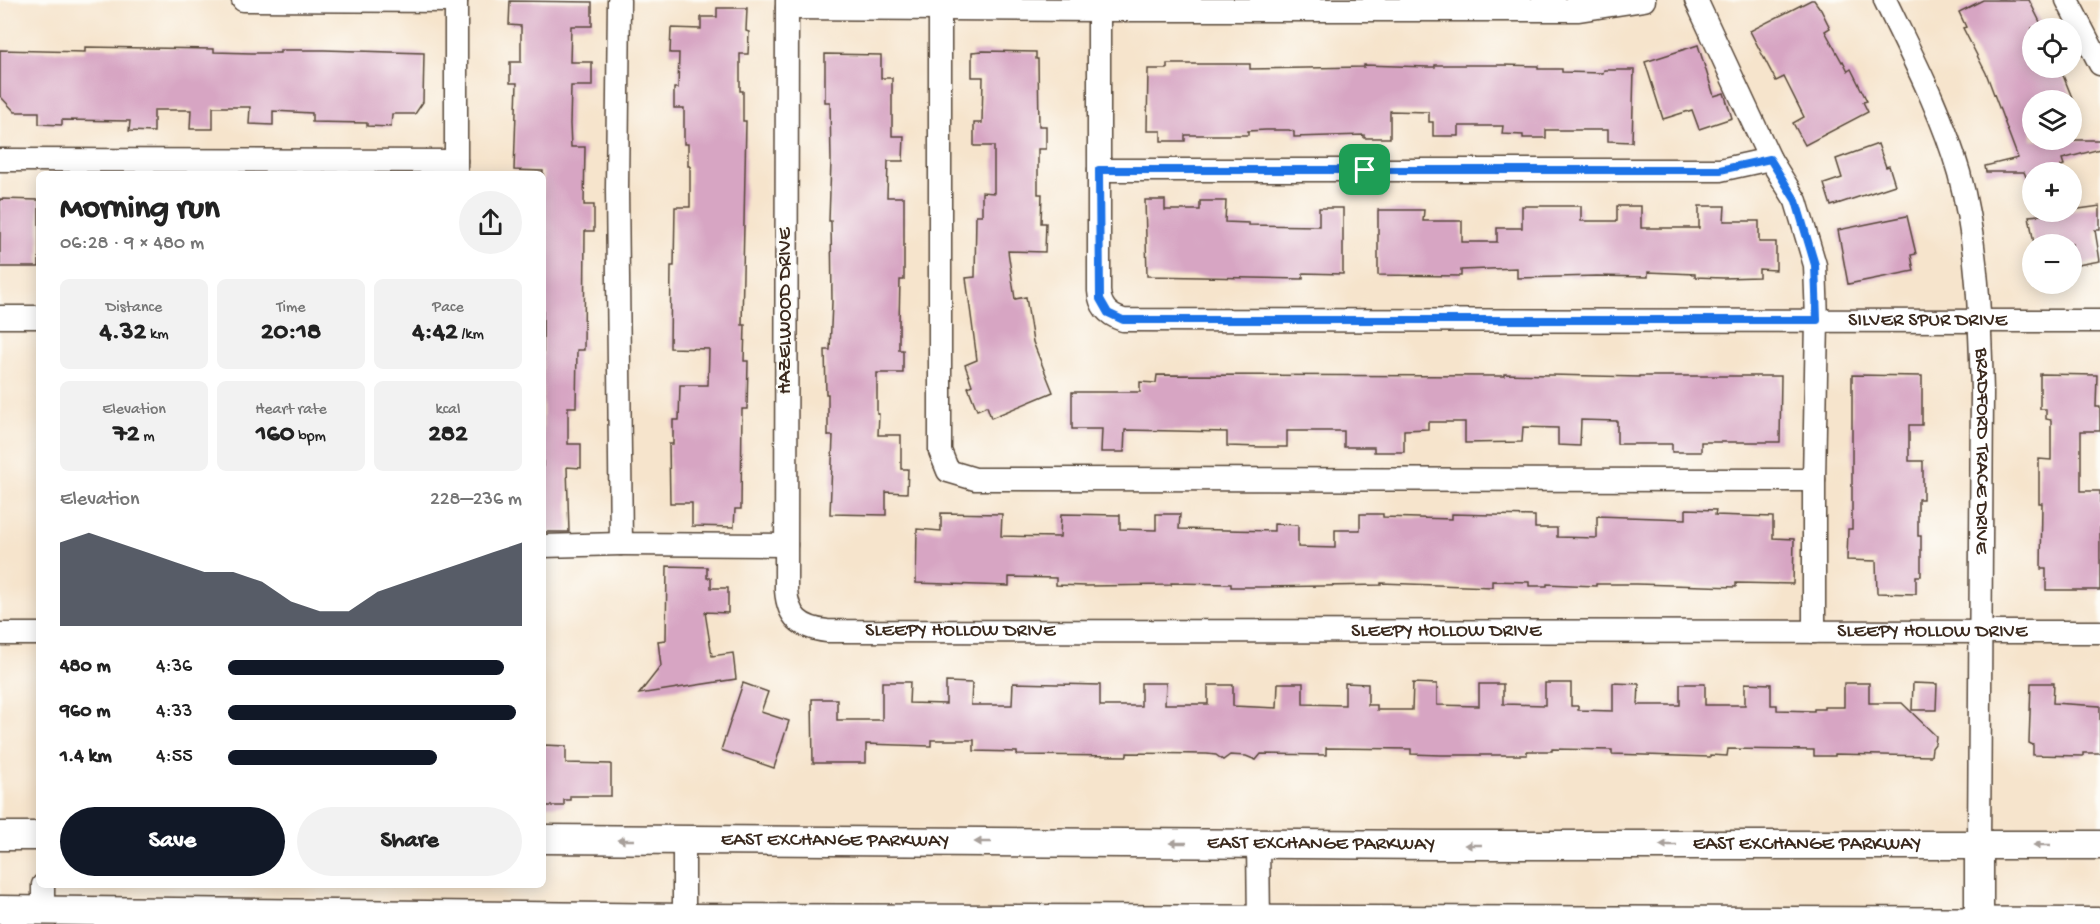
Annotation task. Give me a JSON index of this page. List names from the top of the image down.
{
  "streets": {
    "main road": ["EAST EXCHANGE PARKWAY"],
    "street": [
      "HAZELWOOD DRIVE",
      "SILVER SPUR DRIVE",
      "BRADFORD TRACE DRIVE",
      "SLEEPY HOLLOW DRIVE"
    ]
  },
  "crossings": [
    ["HAZELWOOD DRIVE", "SLEEPY HOLLOW DRIVE"],
    ["SILVER SPUR DRIVE", "BRADFORD TRACE DRIVE"],
    ["BRADFORD TRACE DRIVE", "SLEEPY HOLLOW DRIVE"],
    ["BRADFORD TRACE DRIVE", "EAST EXCHANGE PARKWAY"]
  ],
  "page": {
    "map_buttons": ["+", "−"],
    "heading": ["Morning run", "06:28 · 9 × 480 m"],
    "stats": [
      ["Distance", "4.32 km"],
      ["Time", "20:18"],
      ["Pace", "4:42 /km"],
      ["Elevation", "72 m"],
      ["Heart rate", "160 bpm"],
      ["kcal", "282"]
    ],
    "chart": ["Elevation", "228–236 m"],
    "list": [
      {
        "name": "480 m",
        "note": "4:36"
      },
      {
        "name": "960 m",
        "note": "4:33"
      },
      {
        "name": "1.4 km",
        "note": "4:55"
      }
    ],
    "buttons": ["Save", "Share"]
  }
}
